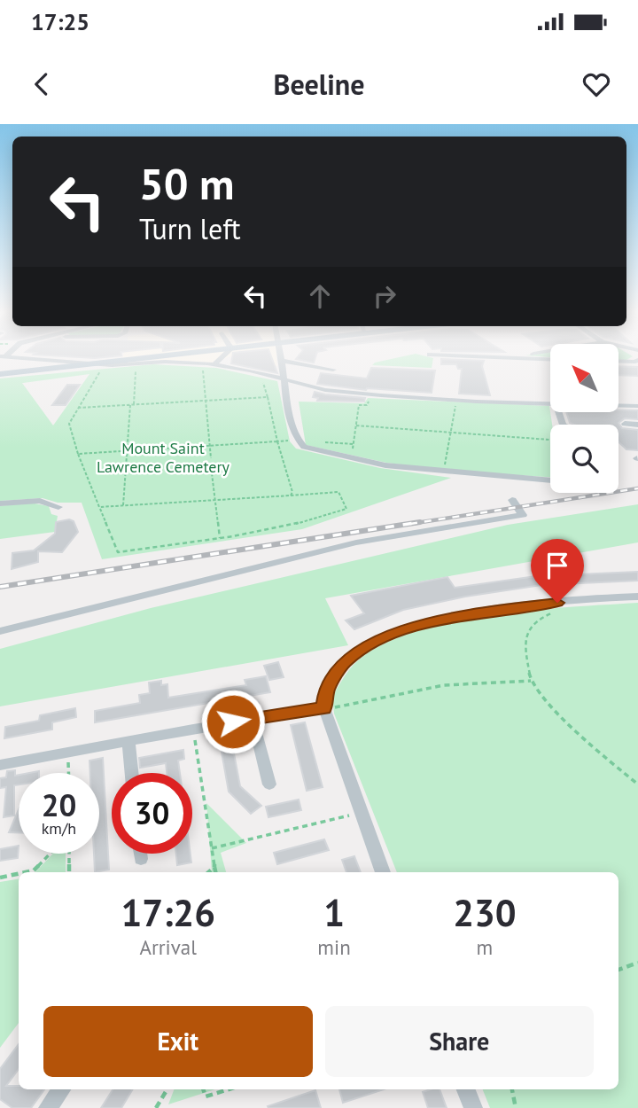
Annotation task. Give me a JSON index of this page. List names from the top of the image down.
{
  "parks": ["Mount Saint Lawrence Cemetery"],
  "north": "top left",
  "page": {
    "status": "17:25",
    "header": "Beeline",
    "turn": ["50 m", "Turn left"],
    "speed": "20 km/h",
    "limit": "30",
    "eta": [
      "17:26",
      "Arrival",
      "1",
      "min",
      "230",
      "m"
    ],
    "buttons": ["Exit", "Share"]
  }
}
